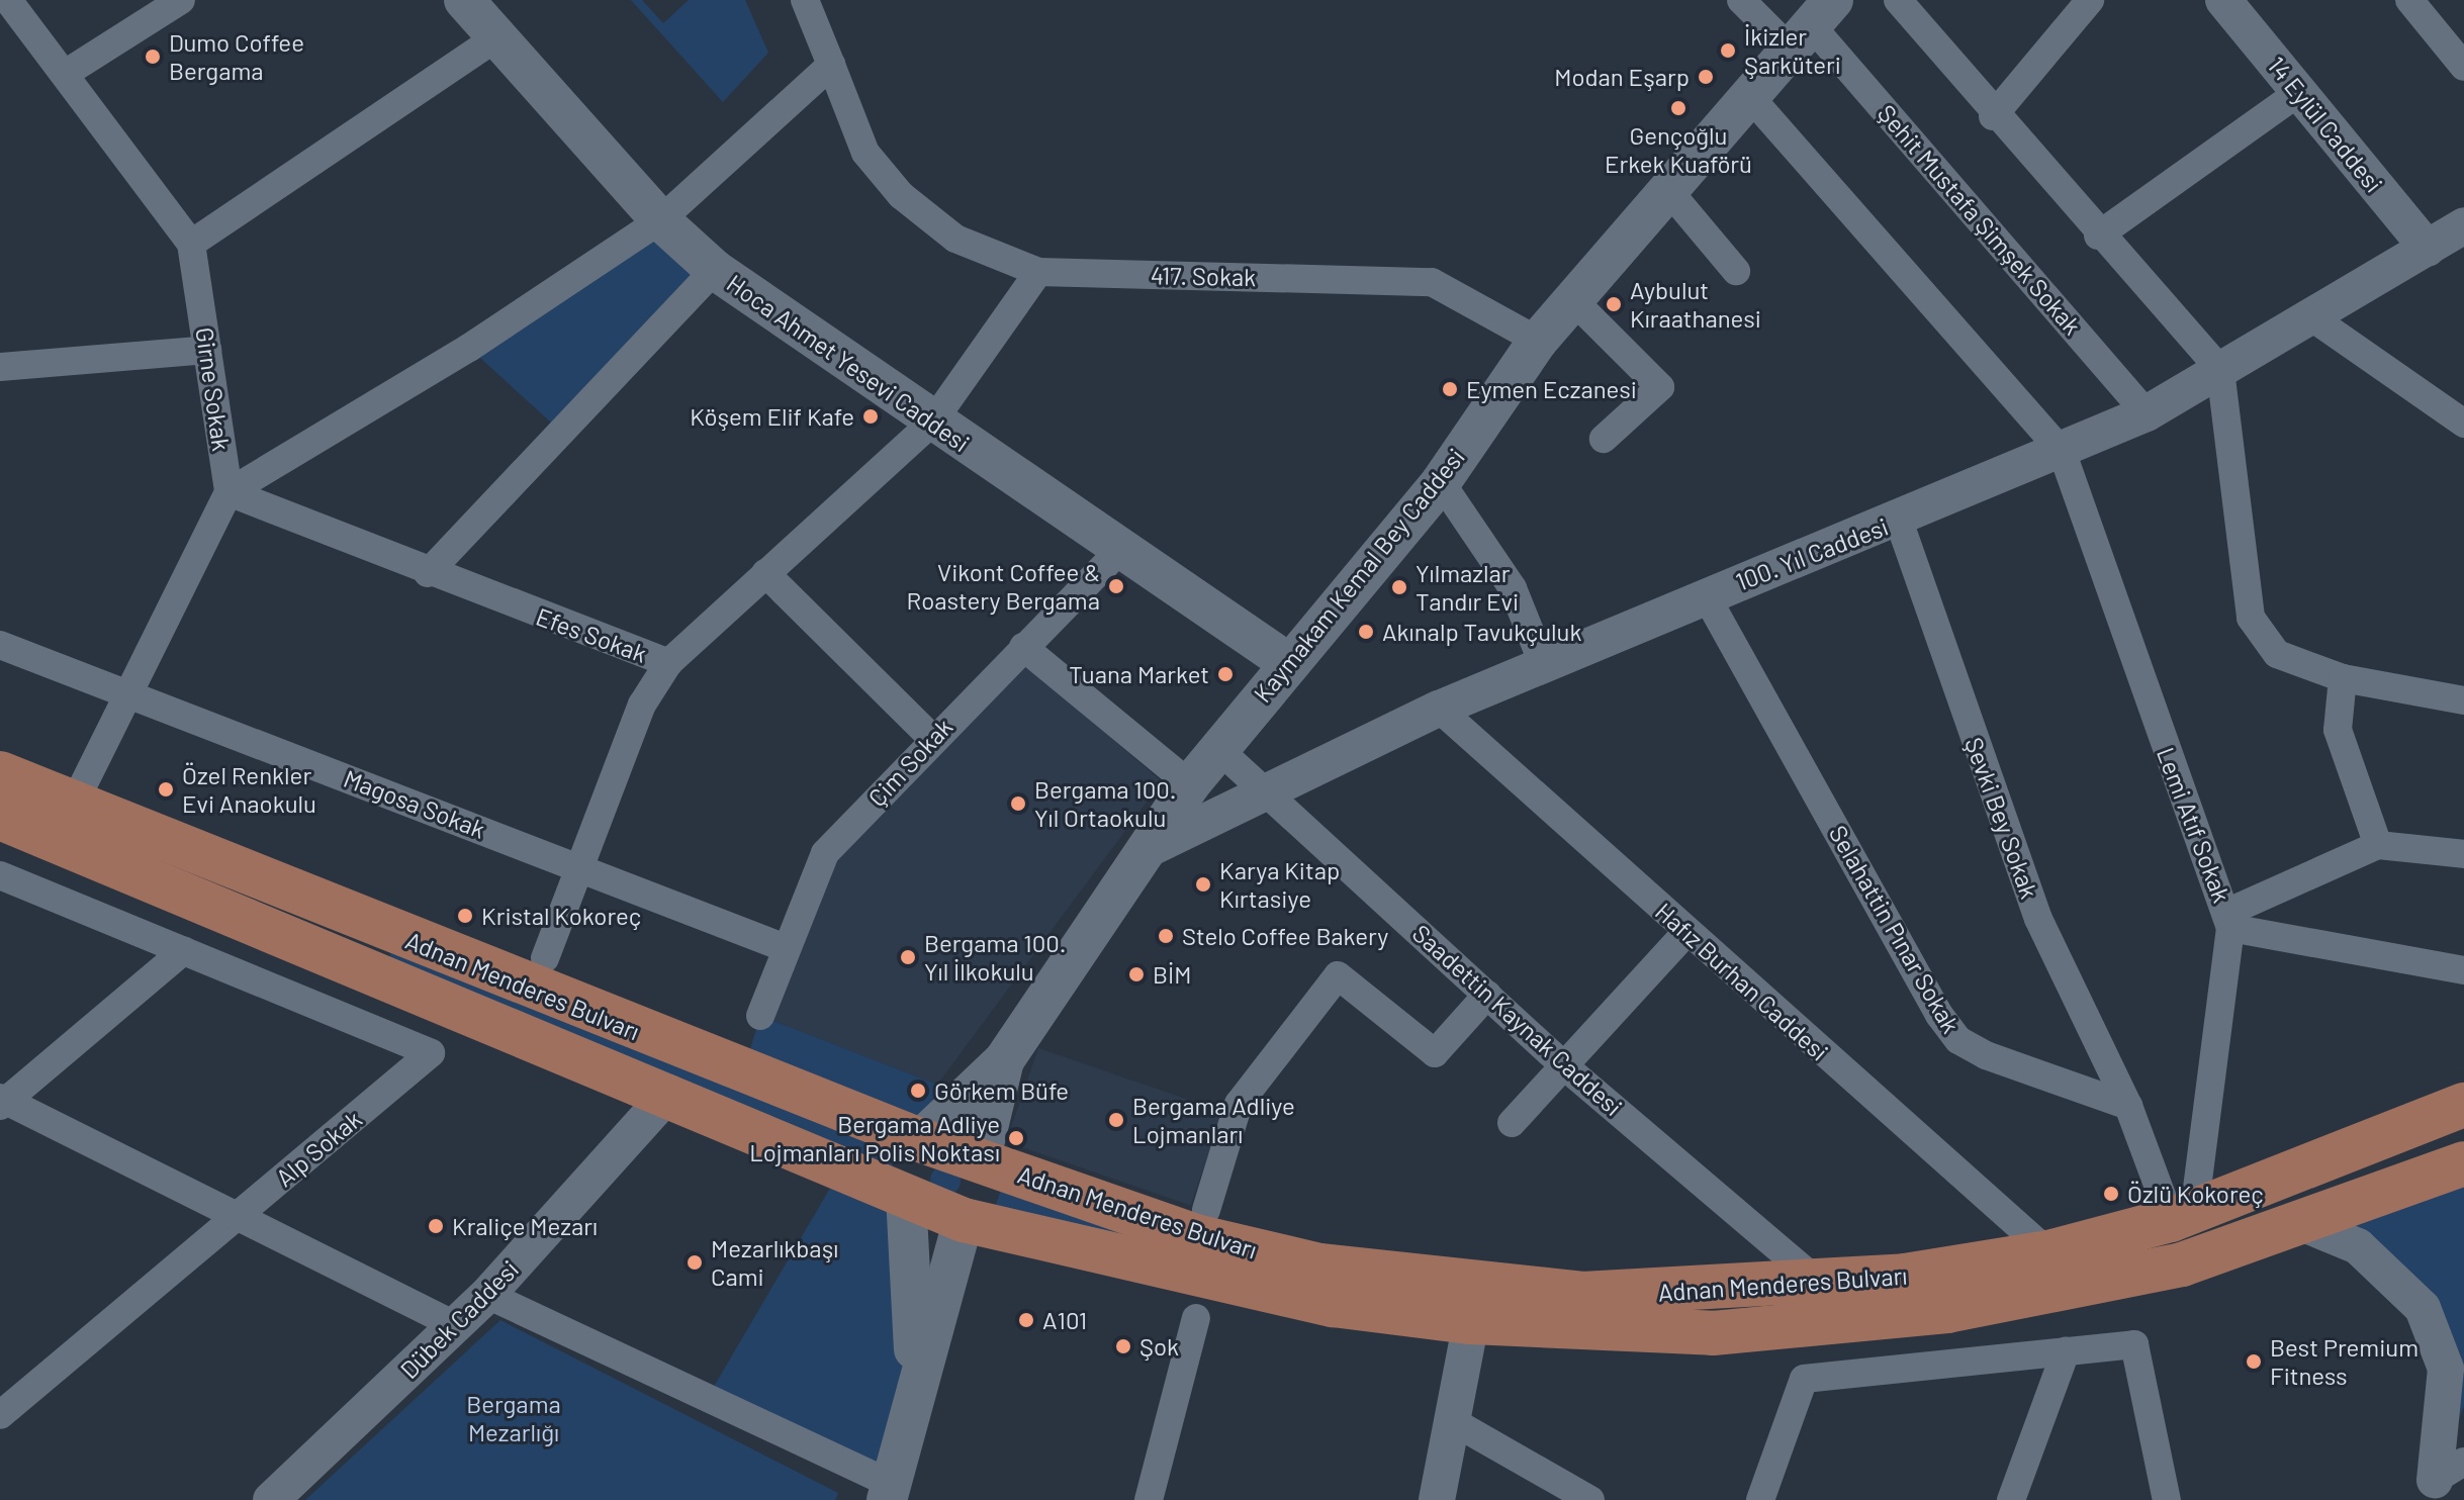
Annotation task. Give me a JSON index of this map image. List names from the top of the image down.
{
  "streets": {
    "main road": ["Hoca Ahmet Yesevi Caddesi", "Kaymakam Kemal Bey Caddesi", "Adnan Menderes Bulvarı"],
    "street": [
      "14 Eylül Caddesi",
      "Şehit Mustafa Şimşek Sokak",
      "417. Sokak",
      "Girne Sokak",
      "100. Yıl Caddesi",
      "Efes Sokak",
      "Çim Sokak",
      "Magosa Sokak",
      "Şevki Bey Sokak",
      "Lemi Atıf Sokak",
      "Selahattin Pınar Sokak",
      "Hafız Burhan Caddesi",
      "Saadettin Kaynak Caddesi",
      "Alp Sokak",
      "Dübek Caddesi"
    ]
  },
  "crossings": [
    ["14 Eylül Caddesi", "100. Yıl Caddesi"],
    ["Şehit Mustafa Şimşek Sokak", "100. Yıl Caddesi"],
    ["Şehit Mustafa Şimşek Sokak", "Kaymakam Kemal Bey Caddesi"],
    ["417. Sokak", "Kaymakam Kemal Bey Caddesi"],
    ["Hoca Ahmet Yesevi Caddesi", "Kaymakam Kemal Bey Caddesi"],
    ["Hoca Ahmet Yesevi Caddesi", "Efes Sokak"],
    ["Hoca Ahmet Yesevi Caddesi", "Çim Sokak"],
    ["Girne Sokak", "Efes Sokak"],
    ["100. Yıl Caddesi", "Kaymakam Kemal Bey Caddesi"],
    ["100. Yıl Caddesi", "Şevki Bey Sokak"],
    ["100. Yıl Caddesi", "Lemi Atıf Sokak"],
    ["100. Yıl Caddesi", "Selahattin Pınar Sokak"],
    ["100. Yıl Caddesi", "Hafız Burhan Caddesi"],
    ["100. Yıl Caddesi", "Saadettin Kaynak Caddesi"],
    ["Kaymakam Kemal Bey Caddesi", "Adnan Menderes Bulvarı"],
    ["Kaymakam Kemal Bey Caddesi", "Saadettin Kaynak Caddesi"],
    ["Çim Sokak", "Magosa Sokak"],
    ["Şevki Bey Sokak", "Selahattin Pınar Sokak"],
    ["Lemi Atıf Sokak", "Adnan Menderes Bulvarı"],
    ["Hafız Burhan Caddesi", "Adnan Menderes Bulvarı"],
    ["Adnan Menderes Bulvarı", "Saadettin Kaynak Caddesi"],
    ["Adnan Menderes Bulvarı", "Dübek Caddesi"]
  ],
  "parks": ["Bergama Mezarlığı"],
  "places": [
    "İkizler Şarküteri",
    "Dumo Coffee Bergama",
    "Modan Eşarp",
    "Gençoğlu Erkek Kuaförü",
    "Aybulut Kıraathanesi",
    "Eymen Eczanesi",
    "Köşem Elif Kafe",
    "Vikont Coffee & Roastery Bergama",
    "Yılmazlar Tandır Evi",
    "Akınalp Tavukçuluk",
    "Tuana Market",
    "Özel Renkler Evi Anaokulu",
    "Bergama 100. Yıl Ortaokulu",
    "Karya Kitap Kırtasiye",
    "Kristal Kokoreç",
    "Stelo Coffee Bakery",
    "Bergama 100. Yıl İlkokulu",
    "BİM",
    "Görkem Büfe",
    "Bergama Adliye Lojmanları",
    "Bergama Adliye Lojmanları Polis Noktası",
    "Özlü Kokoreç",
    "Kraliçe Mezarı",
    "Mezarlıkbaşı Cami",
    "A101",
    "Şok",
    "Best Premium Fitness"
  ]
}
